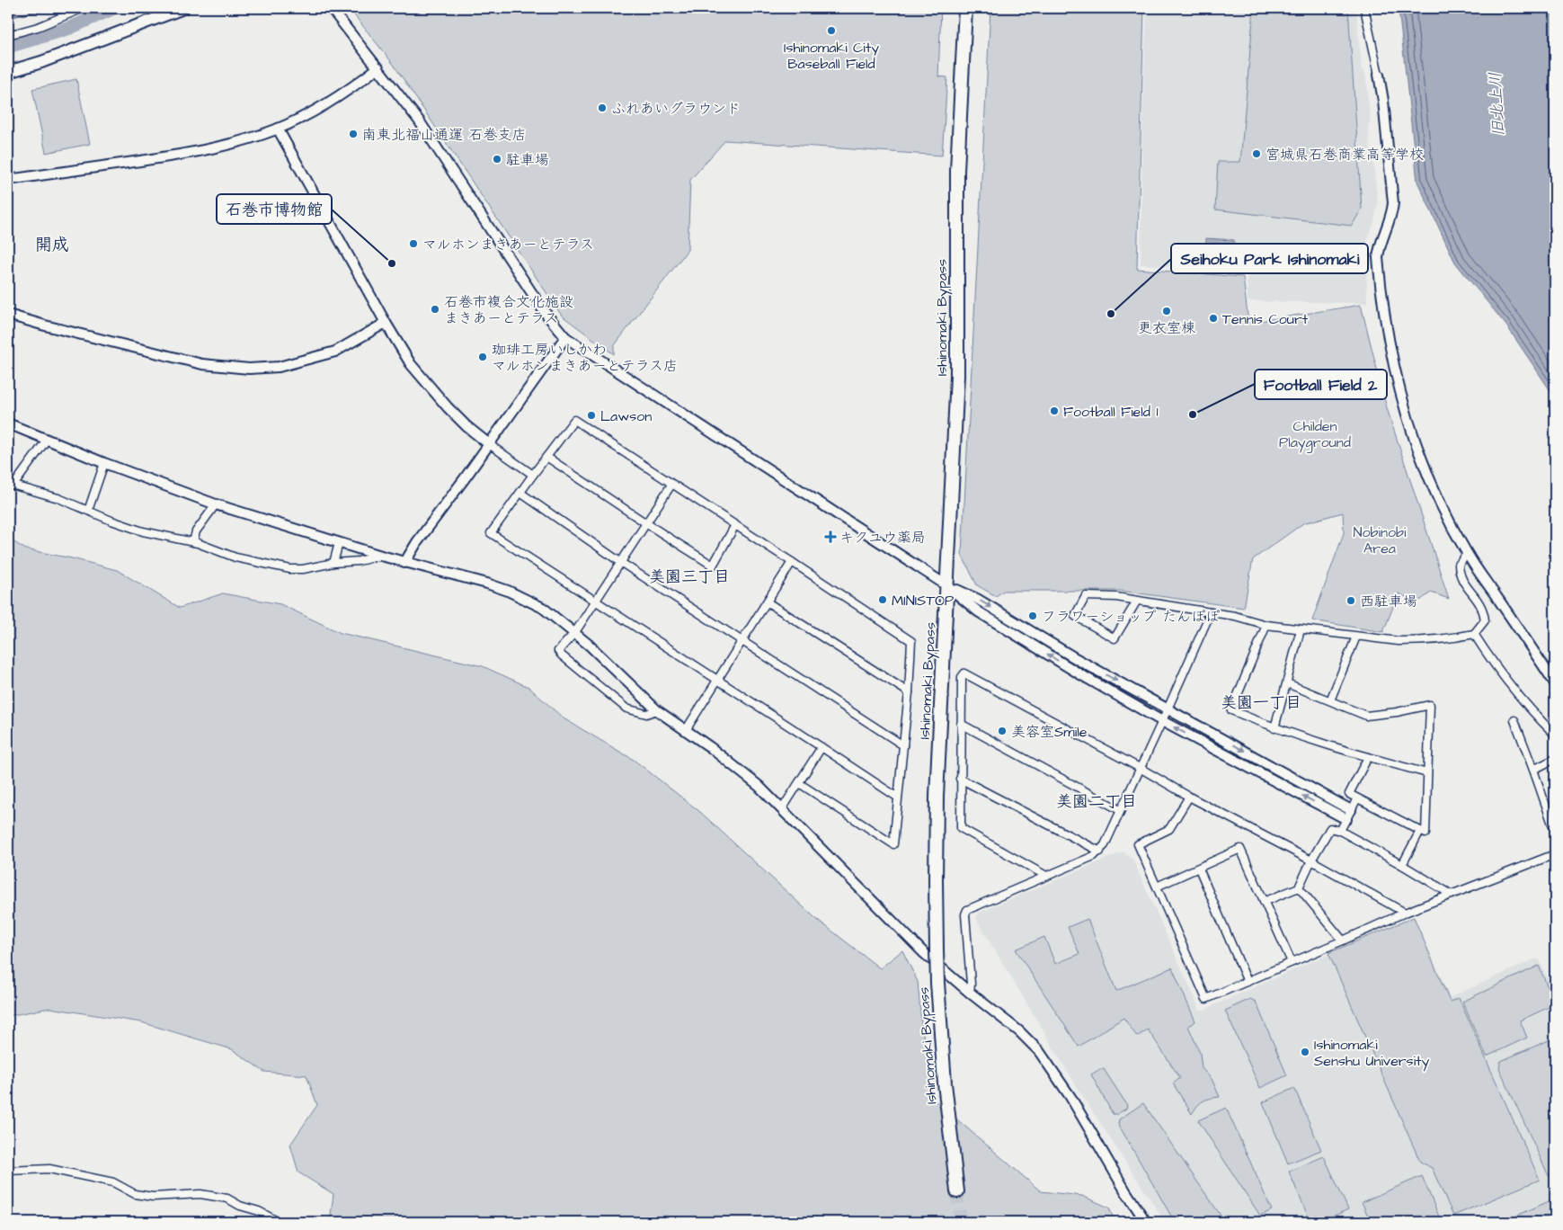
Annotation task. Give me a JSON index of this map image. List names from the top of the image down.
{
  "streets": {
    "highway": ["Ishinomaki Bypass"]
  },
  "districts": [
    "開成",
    "美園三丁目",
    "美園一丁目",
    "美園二丁目"
  ],
  "water": ["旧北上川"],
  "parks": ["Childen Playground", "Nobinobi Area"],
  "places": {
    "other": [
      "Ishinomaki City Baseball Field",
      "ふれあいグラウンド",
      "南東北福山通運 石巻支店",
      "宮城県石巻商業高等学校",
      "駐車場",
      "マルホンまきあーとテラス",
      "石巻市博物館",
      "石巻市複合文化施設 まきあーとテラス",
      "更衣室棟",
      "Seihoku Park Ishinomaki",
      "Tennis Court",
      "珈琲工房いしかわ マルホンまきあーとテラス店",
      "Football Field 1",
      "Football Field 2",
      "Lawson",
      "MINISTOP",
      "西駐車場",
      "フラワーショップ たんぽぽ",
      "美容室Smile",
      "Ishinomaki Senshu University"
    ],
    "health": ["キクユウ薬局"]
  }
}
